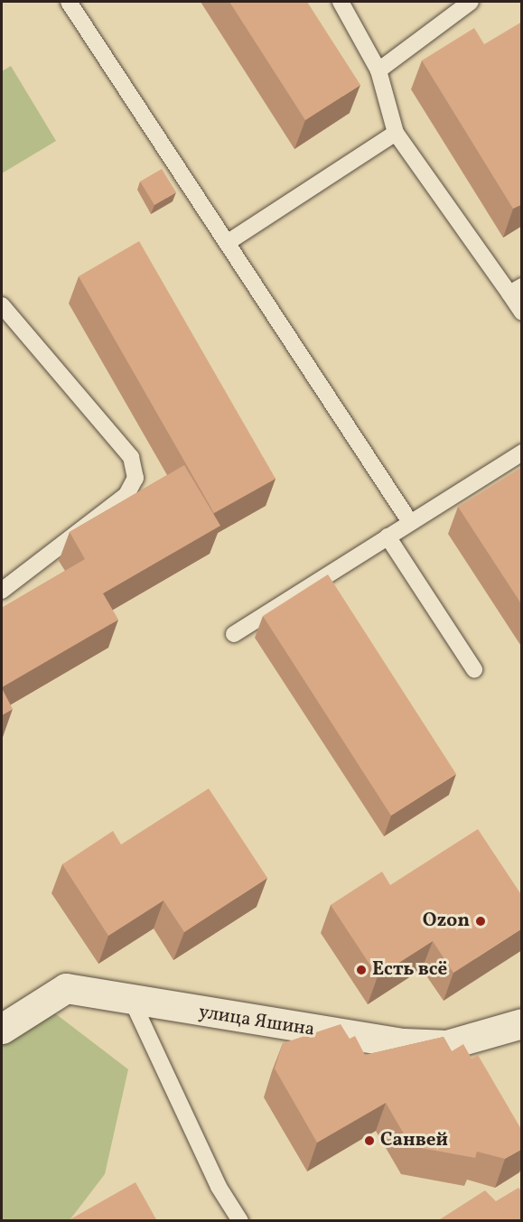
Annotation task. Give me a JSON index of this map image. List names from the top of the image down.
{
  "streets": {
    "street": ["улица Яшина"]
  },
  "places": ["Ozon", "Есть всё", "Санвей"]
}
